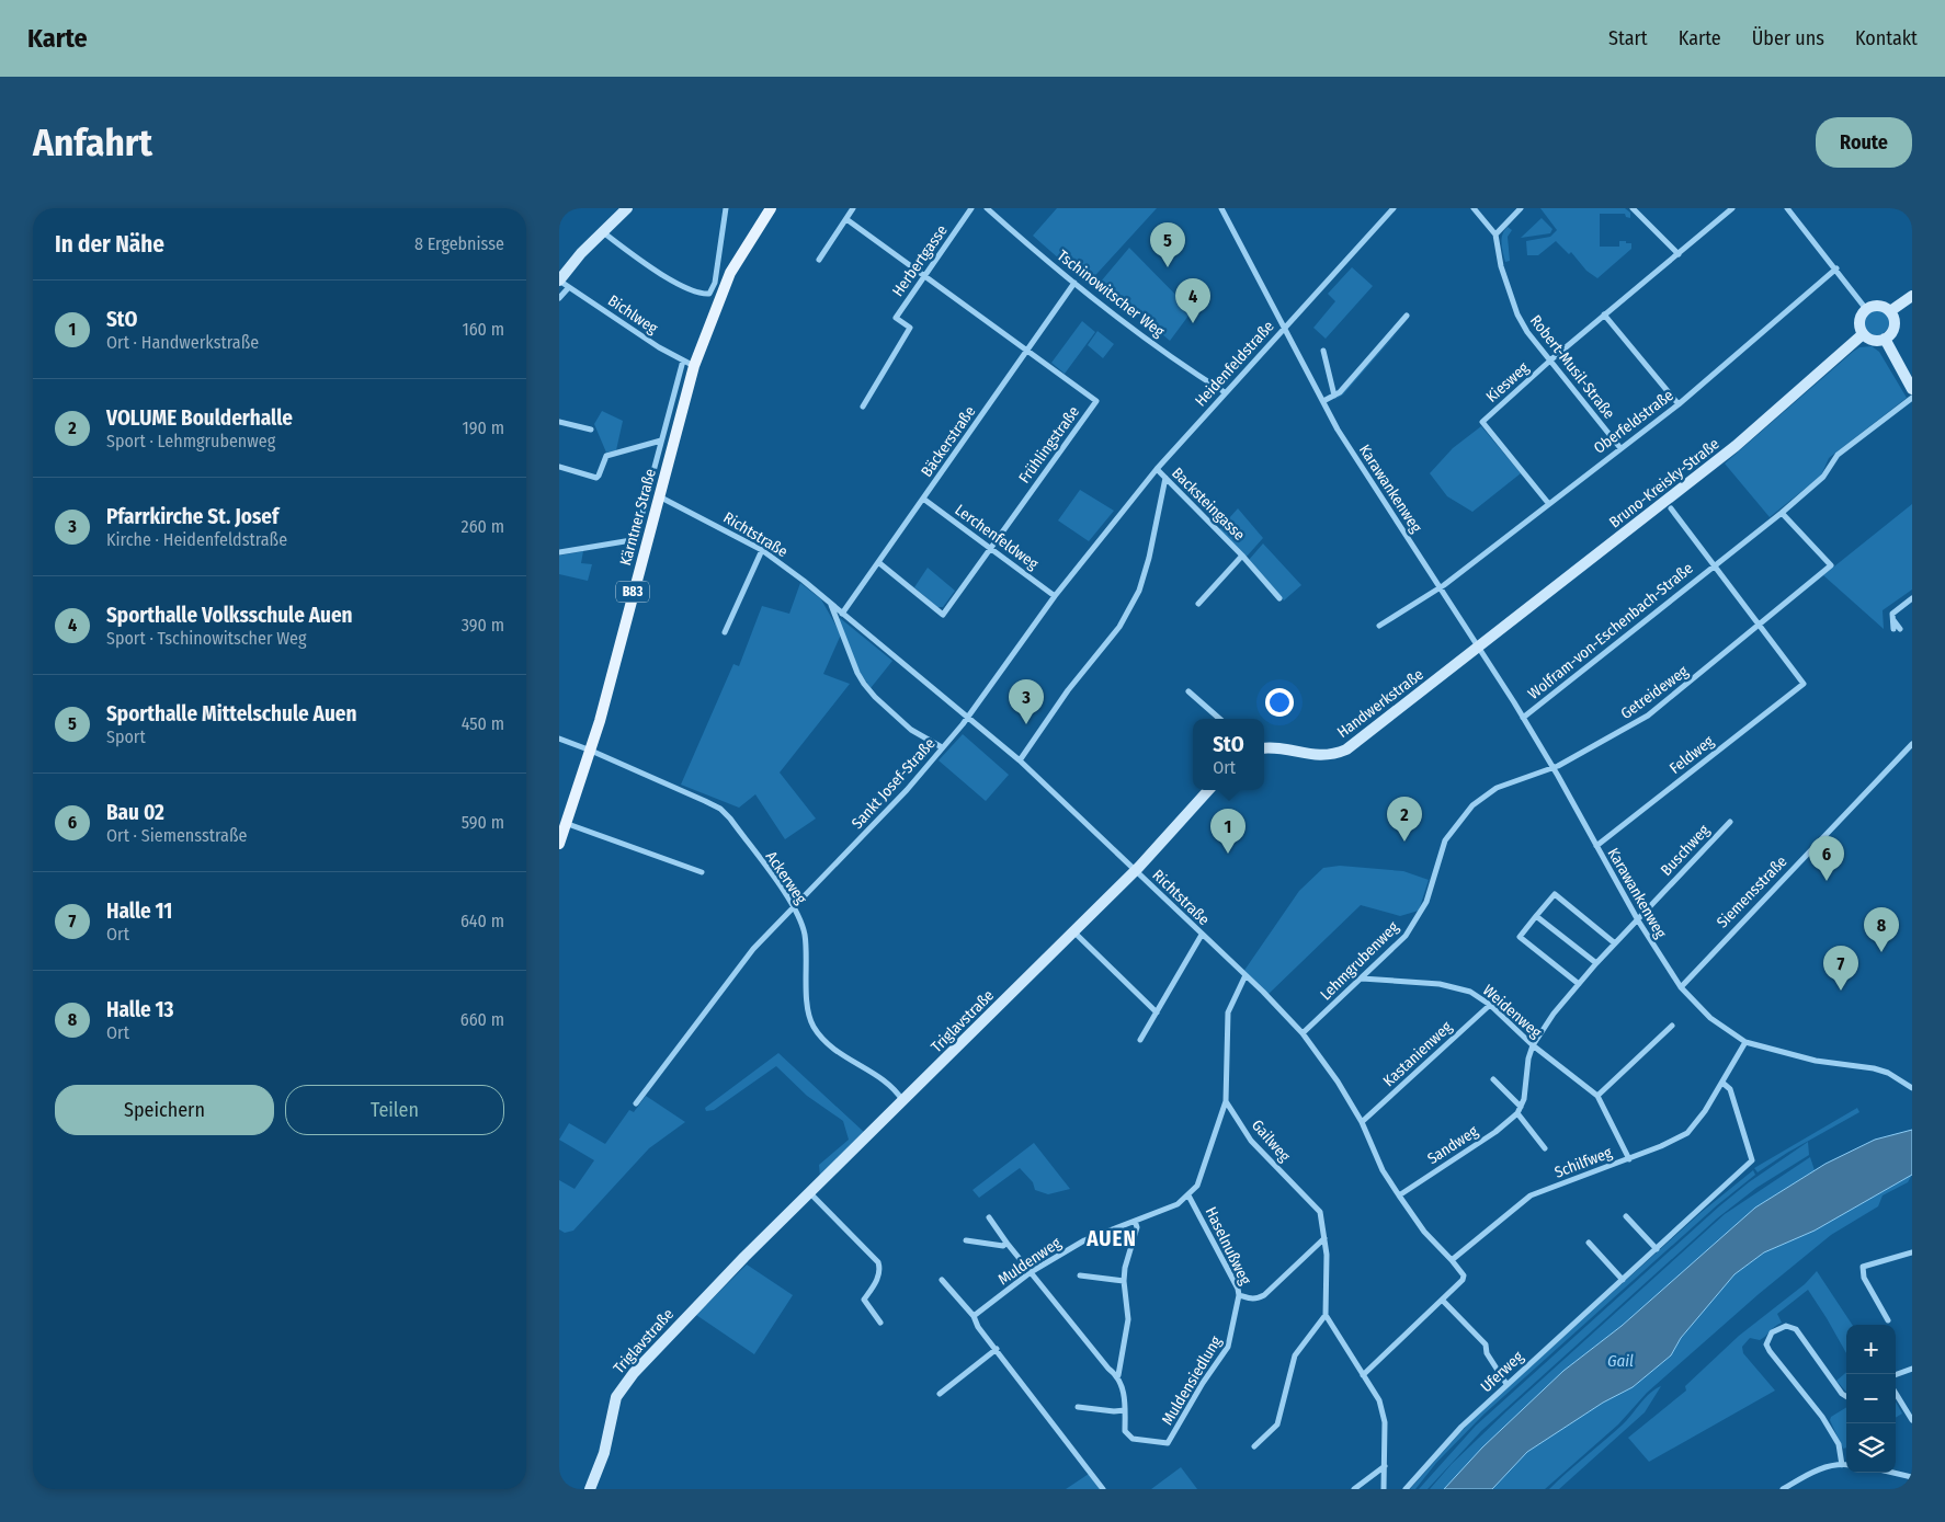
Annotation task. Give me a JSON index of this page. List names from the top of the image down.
{
  "streets": {
    "main road": ["Kärntner Straße", "B83"],
    "street": [
      "Herbertgasse",
      "Tschinowitscher Weg",
      "Bichlweg",
      "Heidenfeldstraße",
      "Robert-Musil-Straße",
      "Kiesweg",
      "Oberfeldstraße",
      "Bäckerstraße",
      "Frühlingstraße",
      "Bruno-Kreisky-Straße",
      "Karawankenweg",
      "Backsteingasse",
      "Richtstraße",
      "Lerchenfeldweg",
      "Wolfram-von-Eschenbach-Straße",
      "Getreideweg",
      "Handwerkstraße",
      "Feldweg",
      "Sankt Josef-Straße",
      "Buschweg",
      "Ackerweg",
      "Siemensstraße",
      "Lehmgrubenweg",
      "Weidenweg",
      "Triglavstraße",
      "Kastanienweg",
      "Gailweg",
      "Sandweg",
      "Schilfweg",
      "Haselnußweg",
      "Muldenweg",
      "Uferweg",
      "Muldensiedlung"
    ]
  },
  "crossings": [
    ["Tschinowitscher Weg", "Heidenfeldstraße"],
    ["Tschinowitscher Weg", "Bäckerstraße"],
    ["Bichlweg", "Kärntner Straße"],
    ["Heidenfeldstraße", "Karawankenweg"],
    ["Heidenfeldstraße", "Backsteingasse"],
    ["Heidenfeldstraße", "Sankt Josef-Straße"],
    ["Robert-Musil-Straße", "Kiesweg"],
    ["Robert-Musil-Straße", "Oberfeldstraße"],
    ["Kiesweg", "Oberfeldstraße"],
    ["Oberfeldstraße", "Karawankenweg"],
    ["Bäckerstraße", "Frühlingstraße"],
    ["Bäckerstraße", "Richtstraße"],
    ["Bäckerstraße", "Lerchenfeldweg"],
    ["Frühlingstraße", "Lerchenfeldweg"],
    ["Bruno-Kreisky-Straße", "Karawankenweg"],
    ["Bruno-Kreisky-Straße", "Handwerkstraße"],
    ["Karawankenweg", "Wolfram-von-Eschenbach-Straße"],
    ["Karawankenweg", "Getreideweg"],
    ["Karawankenweg", "Handwerkstraße"],
    ["Karawankenweg", "Feldweg"],
    ["Karawankenweg", "Buschweg"],
    ["Karawankenweg", "Siemensstraße"],
    ["Karawankenweg", "Lehmgrubenweg"],
    ["Karawankenweg", "Schilfweg"],
    ["Backsteingasse", "Sankt Josef-Straße"],
    ["Kärntner Straße", "Richtstraße"],
    ["Kärntner Straße", "Ackerweg"],
    ["Richtstraße", "Sankt Josef-Straße"],
    ["Richtstraße", "Lehmgrubenweg"],
    ["Richtstraße", "Triglavstraße"],
    ["Richtstraße", "Kastanienweg"],
    ["Richtstraße", "Sandweg"],
    ["Richtstraße", "Schilfweg"],
    ["Lerchenfeldweg", "Sankt Josef-Straße"],
    ["Wolfram-von-Eschenbach-Straße", "Getreideweg"],
    ["Wolfram-von-Eschenbach-Straße", "Feldweg"],
    ["Getreideweg", "Feldweg"],
    ["Getreideweg", "Lehmgrubenweg"],
    ["Sankt Josef-Straße", "Ackerweg"],
    ["Ackerweg", "Triglavstraße"],
    ["Lehmgrubenweg", "Weidenweg"],
    ["Weidenweg", "Kastanienweg"],
    ["Weidenweg", "Schilfweg"],
    ["Gailweg", "Haselnußweg"],
    ["Schilfweg", "Uferweg"],
    ["Haselnußweg", "Muldenweg"],
    ["Haselnußweg", "Muldensiedlung"],
    ["Muldenweg", "Muldensiedlung"]
  ],
  "districts": ["AUEN"],
  "water": ["Gail"],
  "page": {
    "header": "Karte",
    "nav": [
      "Start",
      "Karte",
      "Über uns",
      "Kontakt"
    ],
    "buttons": [
      "Route",
      ["Speichern", "Teilen"]
    ],
    "title": "Anfahrt",
    "heading": ["In der Nähe", "8 Ergebnisse"],
    "pins": [
      "5",
      "4",
      "3",
      "2",
      "1",
      "6",
      "8",
      "7"
    ],
    "list": [
      {
        "mark": "1",
        "name": "StO",
        "note": "Ort · Handwerkstraße",
        "value": "160 m"
      },
      {
        "mark": "2",
        "name": "VOLUME Boulderhalle",
        "note": "Sport · Lehmgrubenweg",
        "value": "190 m"
      },
      {
        "mark": "3",
        "name": "Pfarrkirche St. Josef",
        "note": "Kirche · Heidenfeldstraße",
        "value": "260 m"
      },
      {
        "mark": "4",
        "name": "Sporthalle Volksschule Auen",
        "note": "Sport · Tschinowitscher Weg",
        "value": "390 m"
      },
      {
        "mark": "5",
        "name": "Sporthalle Mittelschule Auen",
        "note": "Sport",
        "value": "450 m"
      },
      {
        "mark": "6",
        "name": "Bau 02",
        "note": "Ort · Siemensstraße",
        "value": "590 m"
      },
      {
        "mark": "7",
        "name": "Halle 11",
        "note": "Ort",
        "value": "640 m"
      },
      {
        "mark": "8",
        "name": "Halle 13",
        "note": "Ort",
        "value": "660 m"
      }
    ],
    "popup": ["StO", "Ort"],
    "map_buttons": ["+", "−"]
  }
}
